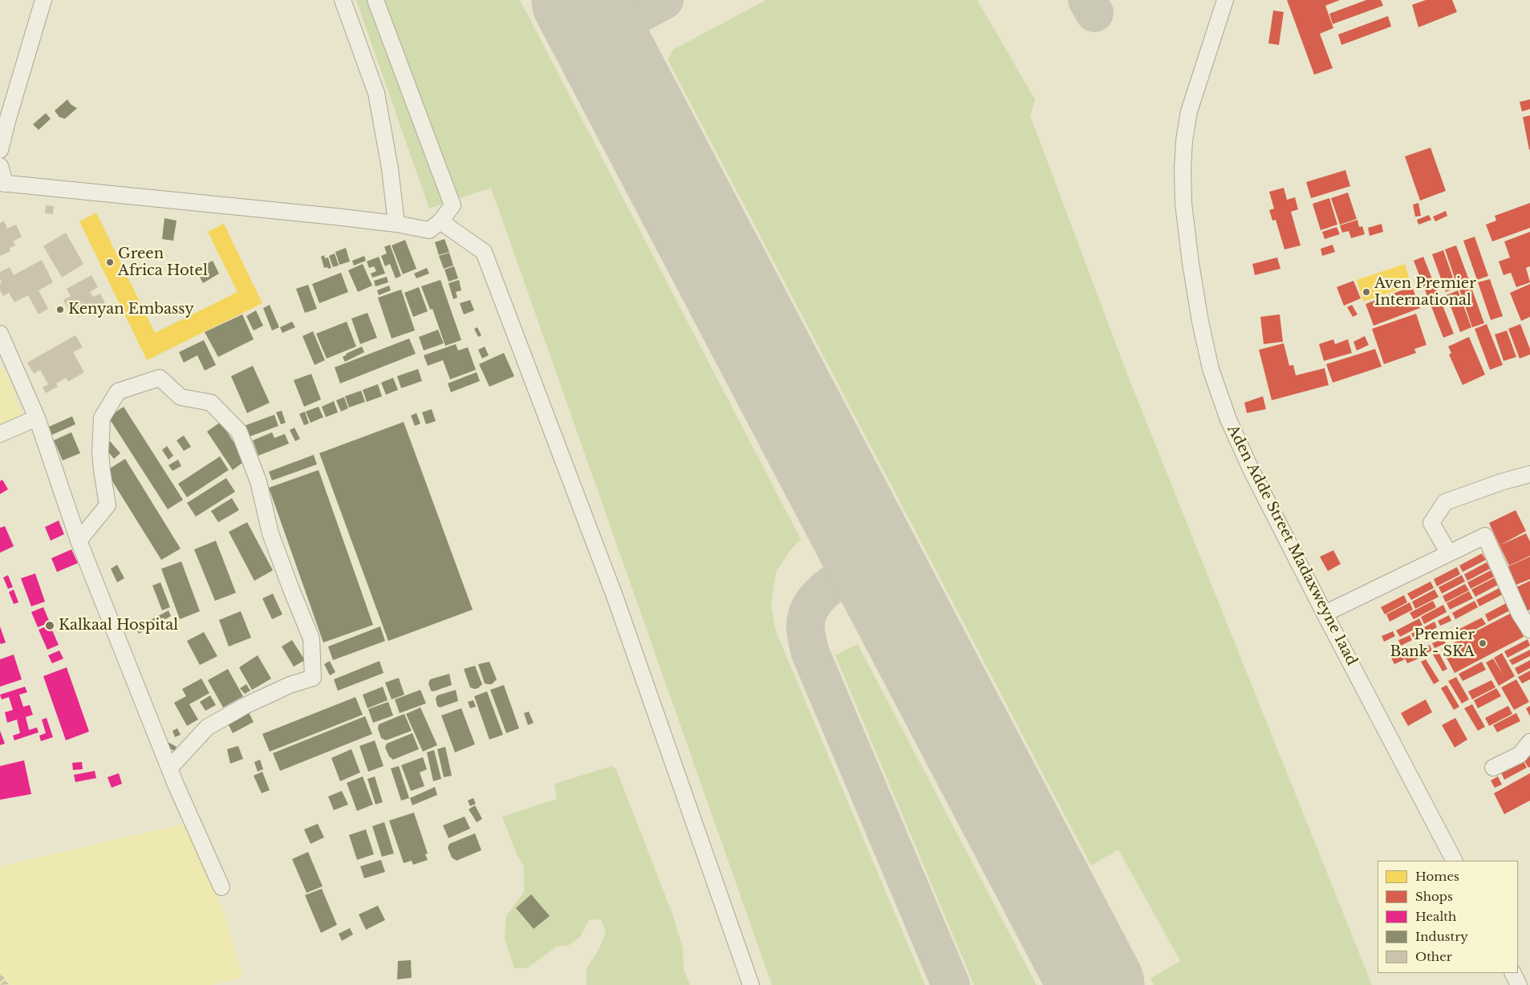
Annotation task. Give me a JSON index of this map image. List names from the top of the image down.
{
  "streets": {
    "street": ["Aden Adde Street Madaxweyne 1aad"]
  },
  "places": [
    "Green Africa Hotel",
    "Aven Premier International",
    "Kenyan Embassy",
    "Kalkaal Hospital",
    "Premier Bank - SKA"
  ],
  "legend": [
    "Homes",
    "Shops",
    "Health",
    "Industry",
    "Other"
  ]
}
